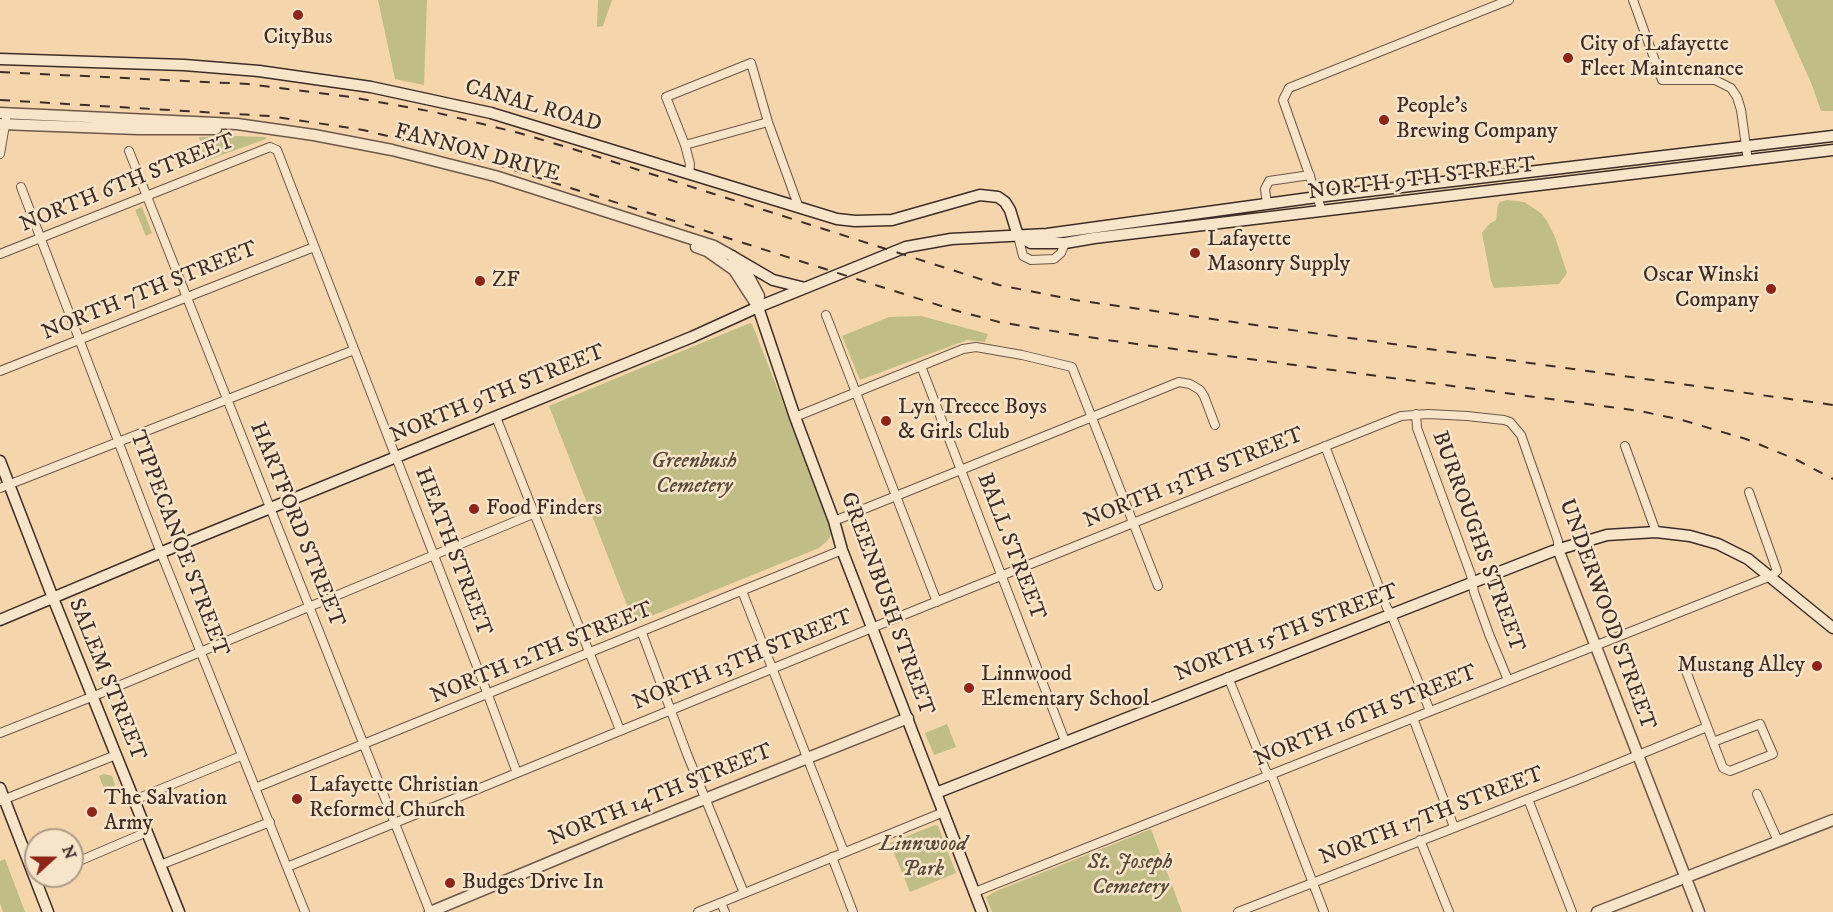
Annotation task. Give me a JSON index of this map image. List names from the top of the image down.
{
  "streets": {
    "main road": [
      "CANAL ROAD",
      "FANNON DRIVE",
      "NORTH 9TH STREET",
      "GREENBUSH STREET",
      "UNDERWOOD STREET",
      "NORTH 15TH STREET",
      "SALEM STREET",
      "NORTH 14TH STREET"
    ],
    "street": [
      "NORTH 6TH STREET",
      "NORTH 7TH STREET",
      "NORTH 13TH STREET",
      "HARTFORD STREET",
      "BURROUGHS STREET",
      "TIPPECANOE STREET",
      "BALL STREET",
      "HEATH STREET",
      "NORTH 12TH STREET",
      "NORTH 16TH STREET",
      "NORTH 17TH STREET"
    ]
  },
  "crossings": [
    ["CANAL ROAD", "NORTH 9TH STREET"],
    ["FANNON DRIVE", "NORTH 9TH STREET"],
    ["FANNON DRIVE", "GREENBUSH STREET"],
    ["NORTH 9TH STREET", "HARTFORD STREET"],
    ["NORTH 9TH STREET", "TIPPECANOE STREET"],
    ["NORTH 9TH STREET", "HEATH STREET"],
    ["NORTH 9TH STREET", "GREENBUSH STREET"],
    ["NORTH 9TH STREET", "SALEM STREET"],
    ["NORTH 6TH STREET", "HARTFORD STREET"],
    ["NORTH 6TH STREET", "TIPPECANOE STREET"],
    ["NORTH 6TH STREET", "HEATH STREET"],
    ["NORTH 7TH STREET", "HARTFORD STREET"],
    ["NORTH 7TH STREET", "TIPPECANOE STREET"],
    ["NORTH 7TH STREET", "HEATH STREET"],
    ["NORTH 13TH STREET", "HARTFORD STREET"],
    ["NORTH 13TH STREET", "BURROUGHS STREET"],
    ["NORTH 13TH STREET", "TIPPECANOE STREET"],
    ["NORTH 13TH STREET", "BALL STREET"],
    ["NORTH 13TH STREET", "HEATH STREET"],
    ["NORTH 13TH STREET", "GREENBUSH STREET"],
    ["NORTH 13TH STREET", "UNDERWOOD STREET"],
    ["HARTFORD STREET", "NORTH 12TH STREET"],
    ["HARTFORD STREET", "NORTH 14TH STREET"],
    ["BURROUGHS STREET", "UNDERWOOD STREET"],
    ["BURROUGHS STREET", "NORTH 15TH STREET"],
    ["BURROUGHS STREET", "NORTH 16TH STREET"],
    ["TIPPECANOE STREET", "NORTH 12TH STREET"],
    ["BALL STREET", "NORTH 15TH STREET"],
    ["HEATH STREET", "NORTH 12TH STREET"],
    ["GREENBUSH STREET", "NORTH 15TH STREET"],
    ["GREENBUSH STREET", "NORTH 12TH STREET"],
    ["GREENBUSH STREET", "NORTH 16TH STREET"],
    ["GREENBUSH STREET", "NORTH 14TH STREET"],
    ["UNDERWOOD STREET", "NORTH 15TH STREET"],
    ["UNDERWOOD STREET", "NORTH 16TH STREET"],
    ["UNDERWOOD STREET", "NORTH 17TH STREET"],
    ["NORTH 15TH STREET", "NORTH 16TH STREET"]
  ],
  "parks": ["Greenbush Cemetery", "Linnwood Park", "St. Joseph Cemetery"],
  "places": [
    "CityBus",
    "City of Lafayette Fleet Maintenance",
    "People's Brewing Company",
    "Lafayette Masonry Supply",
    "ZF",
    "Oscar Winski Company",
    "Lyn Treece Boys & Girls Club",
    "Food Finders",
    "Mustang Alley",
    "Linnwood Elementary School",
    "Lafayette Christian Reformed Church",
    "The Salvation Army",
    "Budges Drive In"
  ],
  "north": "right"
}
